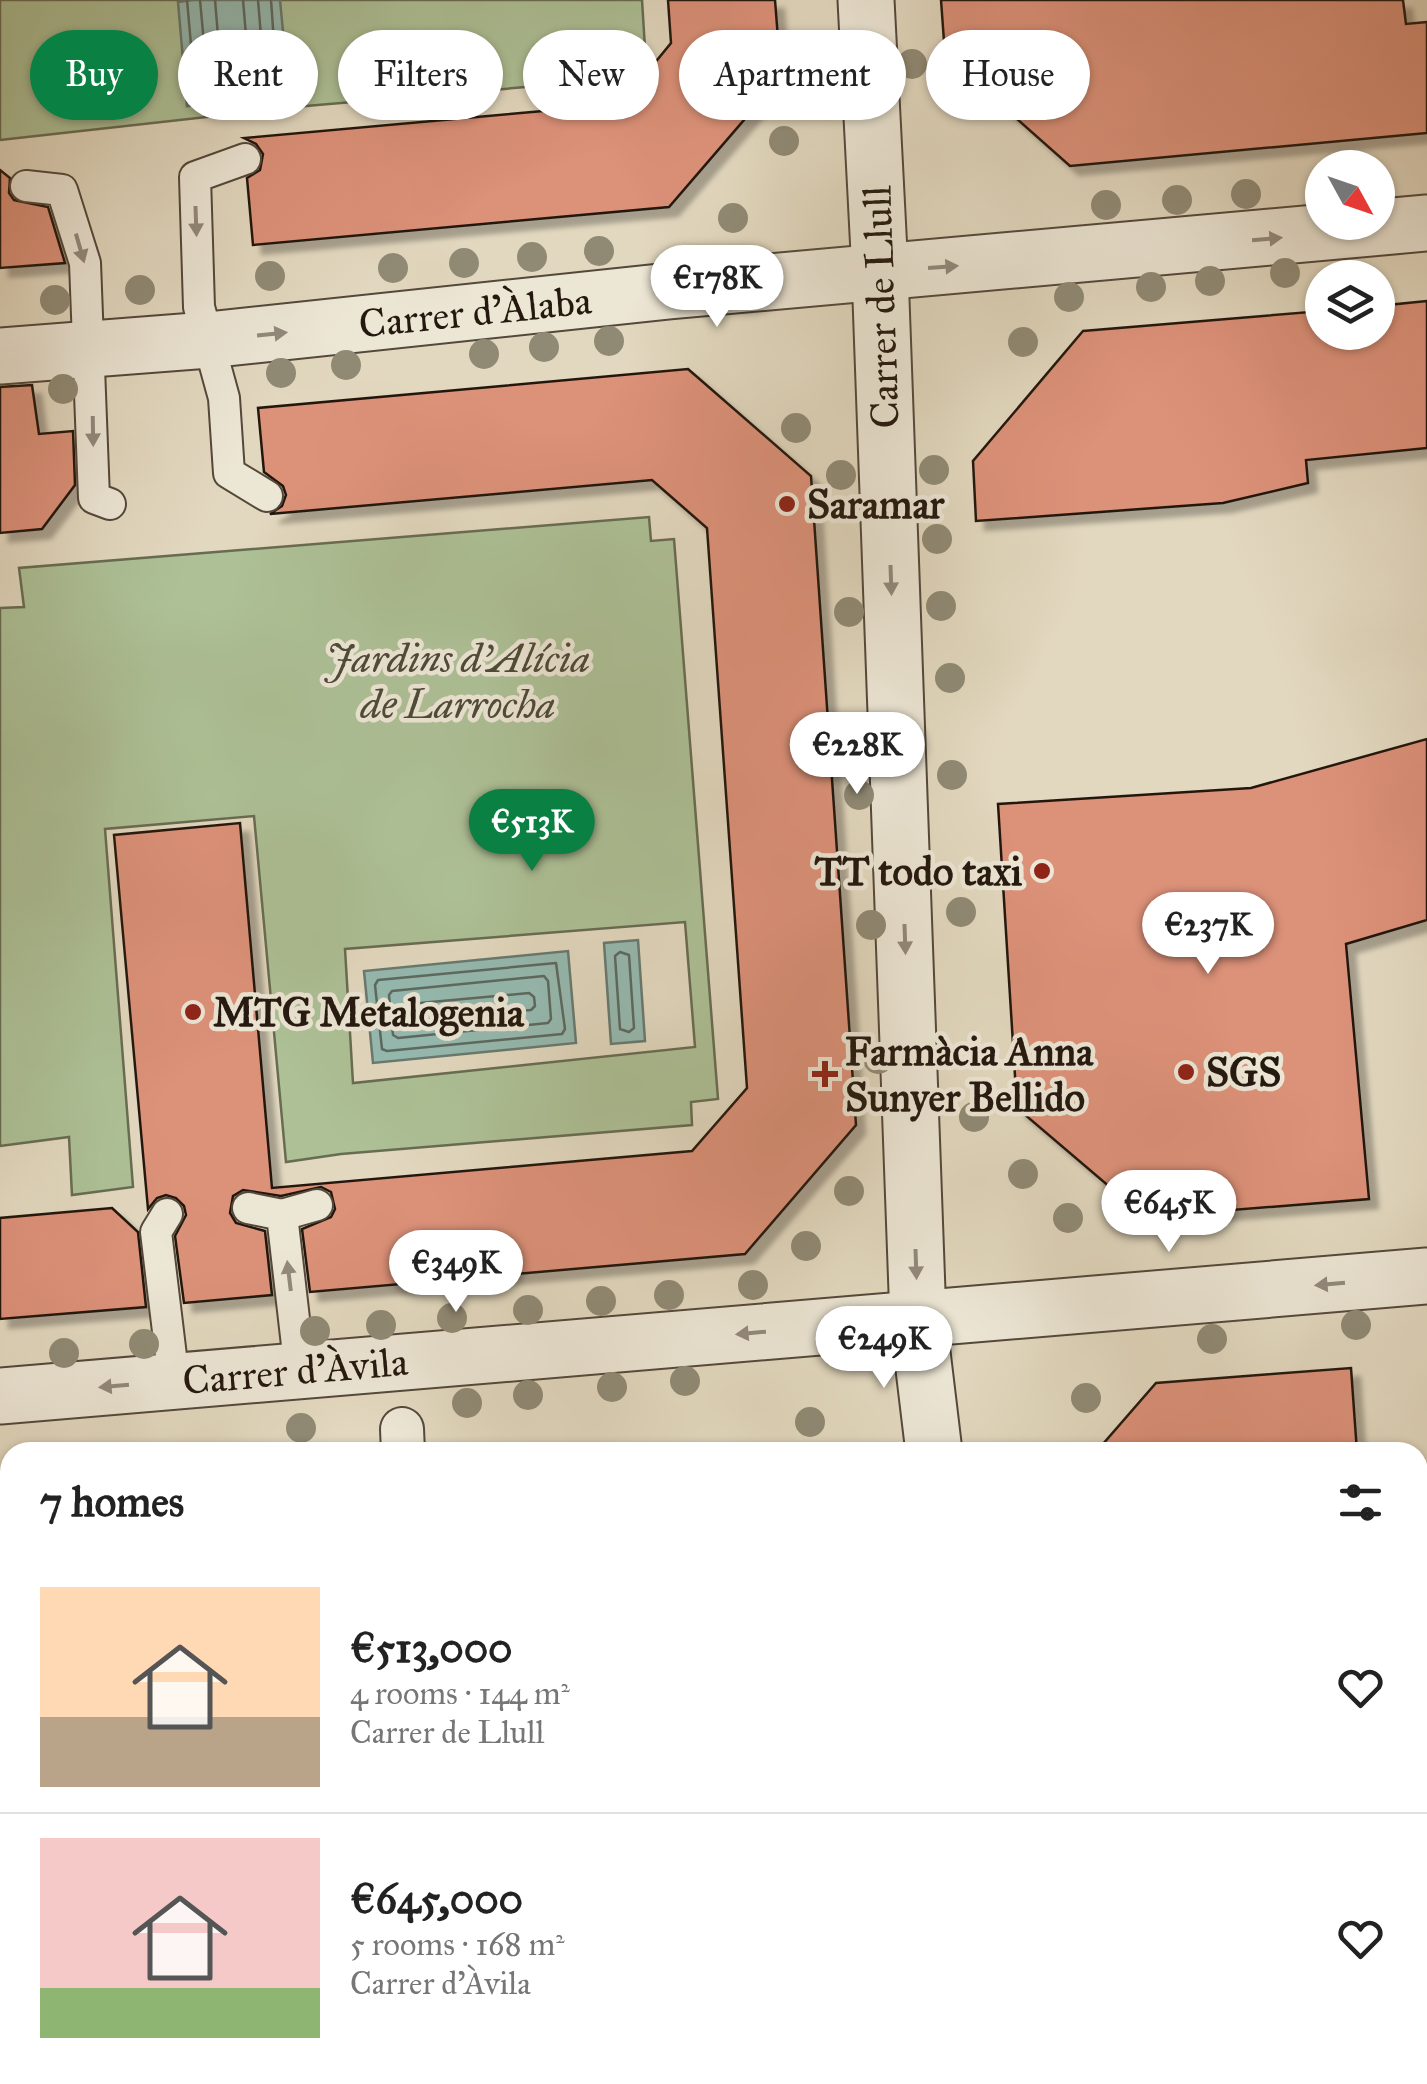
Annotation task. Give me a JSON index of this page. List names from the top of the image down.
{
  "streets": {
    "street": ["Carrer de Llull", "Carrer d'Àlaba", "Carrer d'Àvila"]
  },
  "crossings": [
    ["Carrer de Llull", "Carrer d'Àlaba"],
    ["Carrer de Llull", "Carrer d'Àvila"]
  ],
  "one_way": ["Carrer de Llull", "Carrer d'Àlaba", "Carrer d'Àvila"],
  "parks": ["Jardins d'Alícia de Larrocha"],
  "places": {
    "other": [
      "Saramar",
      "TT todo taxi",
      "MTG Metalogenia",
      "SGS"
    ],
    "health": ["Farmàcia Anna Sunyer Bellido"]
  },
  "north": "bottom right",
  "page": {
    "chip": [
      "Buy",
      "Rent",
      "Filters",
      "New",
      "Apartment",
      "House"
    ],
    "price": [
      "€178K",
      "€228K",
      "€513K",
      "€237K",
      "€645K",
      "€349K",
      "€249K"
    ],
    "heading": "7 homes",
    "list": [
      {
        "name": "€513,000",
        "note": "4 rooms · 144 m² · Carrer de Llull"
      },
      {
        "name": "€645,000",
        "note": "5 rooms · 168 m² · Carrer d'Àvila"
      }
    ]
  }
}
